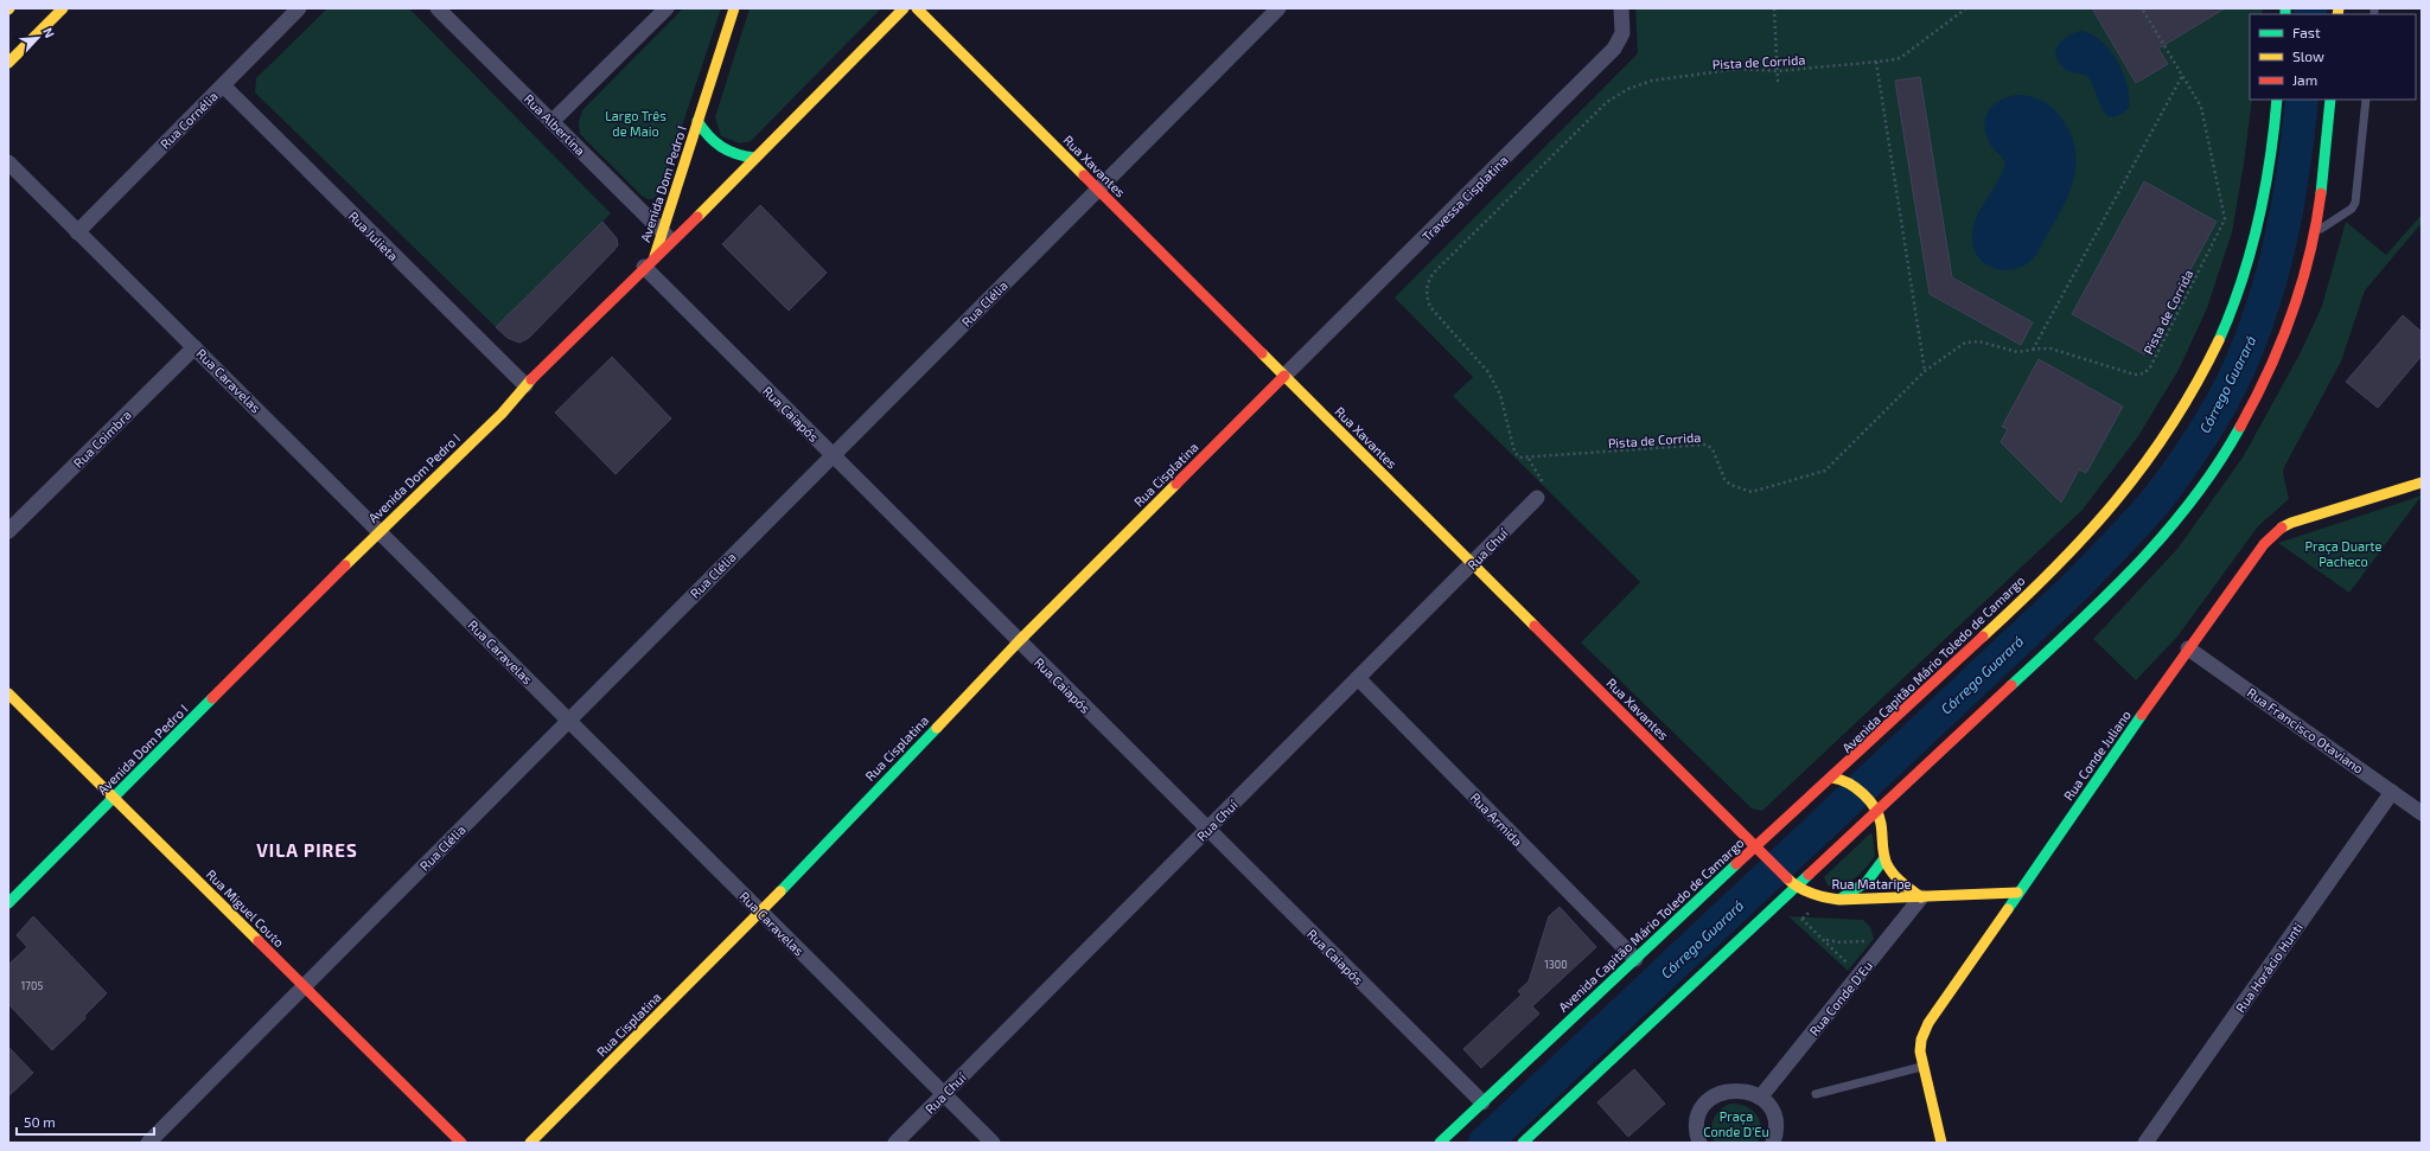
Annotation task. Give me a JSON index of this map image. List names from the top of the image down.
{
  "streets": {
    "street": [
      "Rua Cornélia",
      "Rua Albertina",
      "Rua Xavantes",
      "Avenida Dom Pedro I",
      "Travessa Cisplatina",
      "Rua Julieta",
      "Rua Clélia",
      "Rua Caravelas",
      "Rua Caiapós",
      "Rua Coimbra",
      "Rua Cisplatina",
      "Rua Chuí",
      "Avenida Capitão Mário Toledo de Camargo",
      "Rua Francisco Otaviano",
      "Rua Conde Juliano",
      "Rua Armida",
      "Rua Mataripe",
      "Rua Miguel Couto",
      "Rua Horácio Hunti",
      "Rua Conde D'Eu"
    ],
    "path": ["Pista de Corrida"]
  },
  "crossings": [
    ["Rua Cornélia", "Rua Julieta"],
    ["Rua Cornélia", "Rua Caravelas"],
    ["Rua Albertina", "Avenida Dom Pedro I"],
    ["Rua Xavantes", "Travessa Cisplatina"],
    ["Rua Xavantes", "Rua Clélia"],
    ["Rua Xavantes", "Rua Cisplatina"],
    ["Rua Xavantes", "Rua Chuí"],
    ["Rua Xavantes", "Avenida Capitão Mário Toledo de Camargo"],
    ["Rua Xavantes", "Rua Mataripe"],
    ["Avenida Dom Pedro I", "Rua Julieta"],
    ["Avenida Dom Pedro I", "Rua Caravelas"],
    ["Avenida Dom Pedro I", "Rua Caiapós"],
    ["Avenida Dom Pedro I", "Rua Miguel Couto"],
    ["Travessa Cisplatina", "Rua Cisplatina"],
    ["Rua Clélia", "Rua Caravelas"],
    ["Rua Clélia", "Rua Caiapós"],
    ["Rua Clélia", "Rua Miguel Couto"],
    ["Rua Caravelas", "Rua Coimbra"],
    ["Rua Caravelas", "Rua Cisplatina"],
    ["Rua Caravelas", "Rua Chuí"],
    ["Rua Caiapós", "Rua Cisplatina"],
    ["Rua Caiapós", "Rua Chuí"],
    ["Rua Caiapós", "Avenida Capitão Mário Toledo de Camargo"],
    ["Rua Chuí", "Rua Armida"],
    ["Avenida Capitão Mário Toledo de Camargo", "Rua Armida"],
    ["Rua Francisco Otaviano", "Rua Conde Juliano"],
    ["Rua Francisco Otaviano", "Rua Horácio Hunti"],
    ["Rua Conde Juliano", "Rua Mataripe"],
    ["Rua Mataripe", "Rua Conde D'Eu"]
  ],
  "districts": ["VILA PIRES"],
  "water": ["Córrego Guarará"],
  "parks": ["Largo Três de Maio", "Praça Duarte Pacheco", "Praça Conde D'Eu"],
  "house_numbers": ["1300", "1705"],
  "legend": ["Fast", "Slow", "Jam"],
  "scale_bar": "50 m",
  "north": "top right"
}
